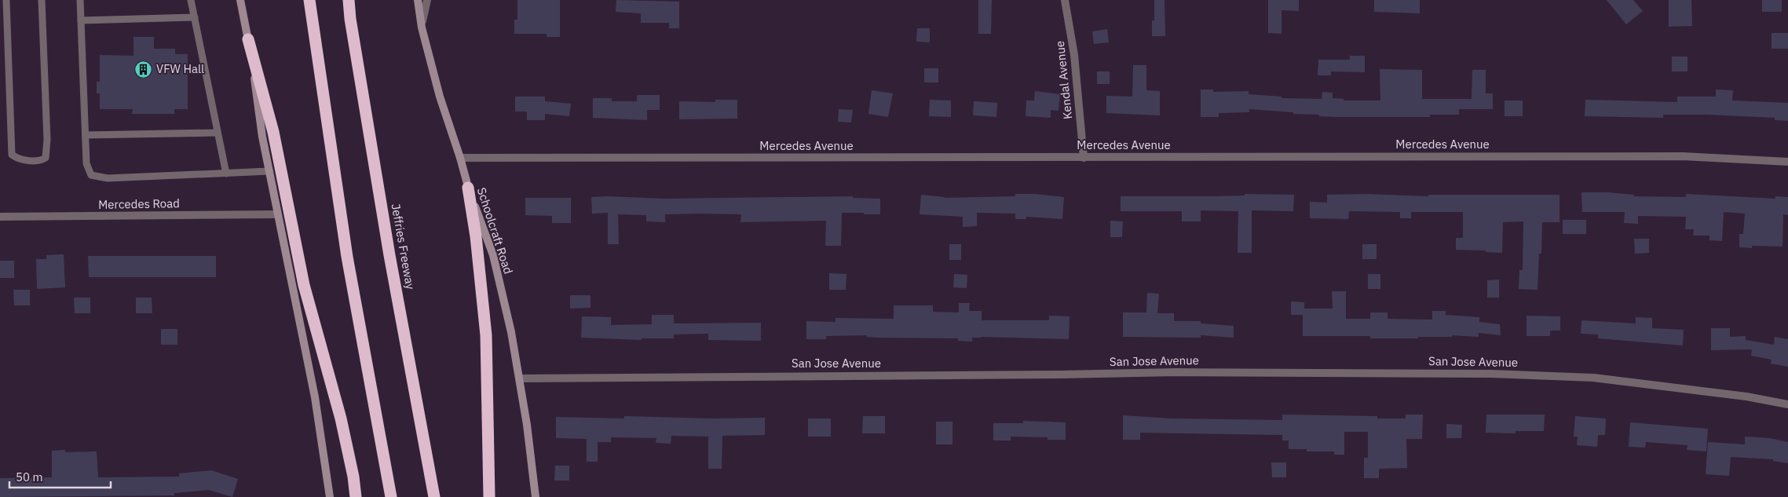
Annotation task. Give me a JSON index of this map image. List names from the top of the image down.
{
  "streets": {
    "highway": ["Jeffries Freeway"],
    "main road": ["Schoolcraft Road"],
    "street": [
      "Kendal Avenue",
      "Mercedes Avenue",
      "Mercedes Road",
      "San Jose Avenue"
    ]
  },
  "crossings": [
    ["Kendal Avenue", "Mercedes Avenue"],
    ["Mercedes Avenue", "Schoolcraft Road"],
    ["Schoolcraft Road", "San Jose Avenue"]
  ],
  "places": {
    "building": ["VFW Hall"]
  },
  "scale_bar": "50 m"
}
